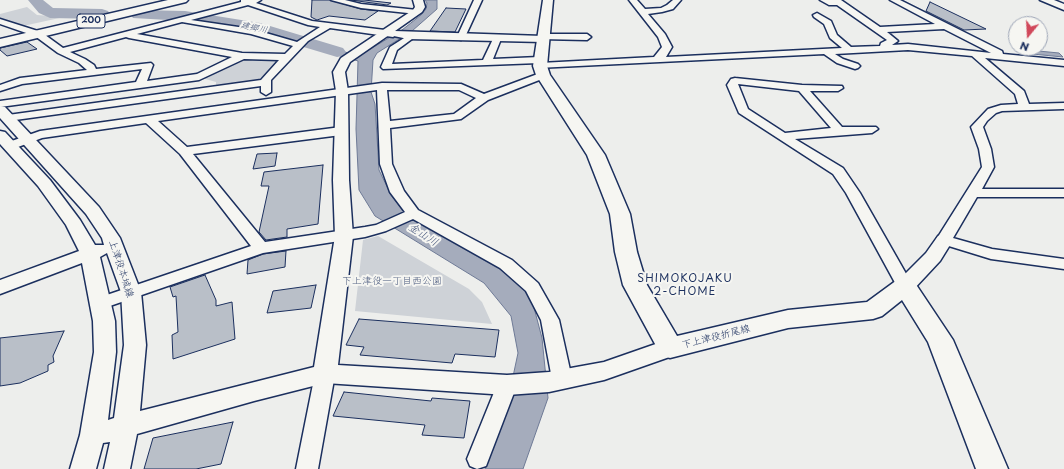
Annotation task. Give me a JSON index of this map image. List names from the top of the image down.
{
  "streets": {
    "highway": ["200"],
    "main road": ["下上津役折尾線"],
    "street": ["上津役本城線"]
  },
  "districts": ["SHIMOKOJAKU 2-CHOME"],
  "water": ["建郷川", "金山川"],
  "parks": ["下上津役一丁目西公園"],
  "north": "bottom"
}
